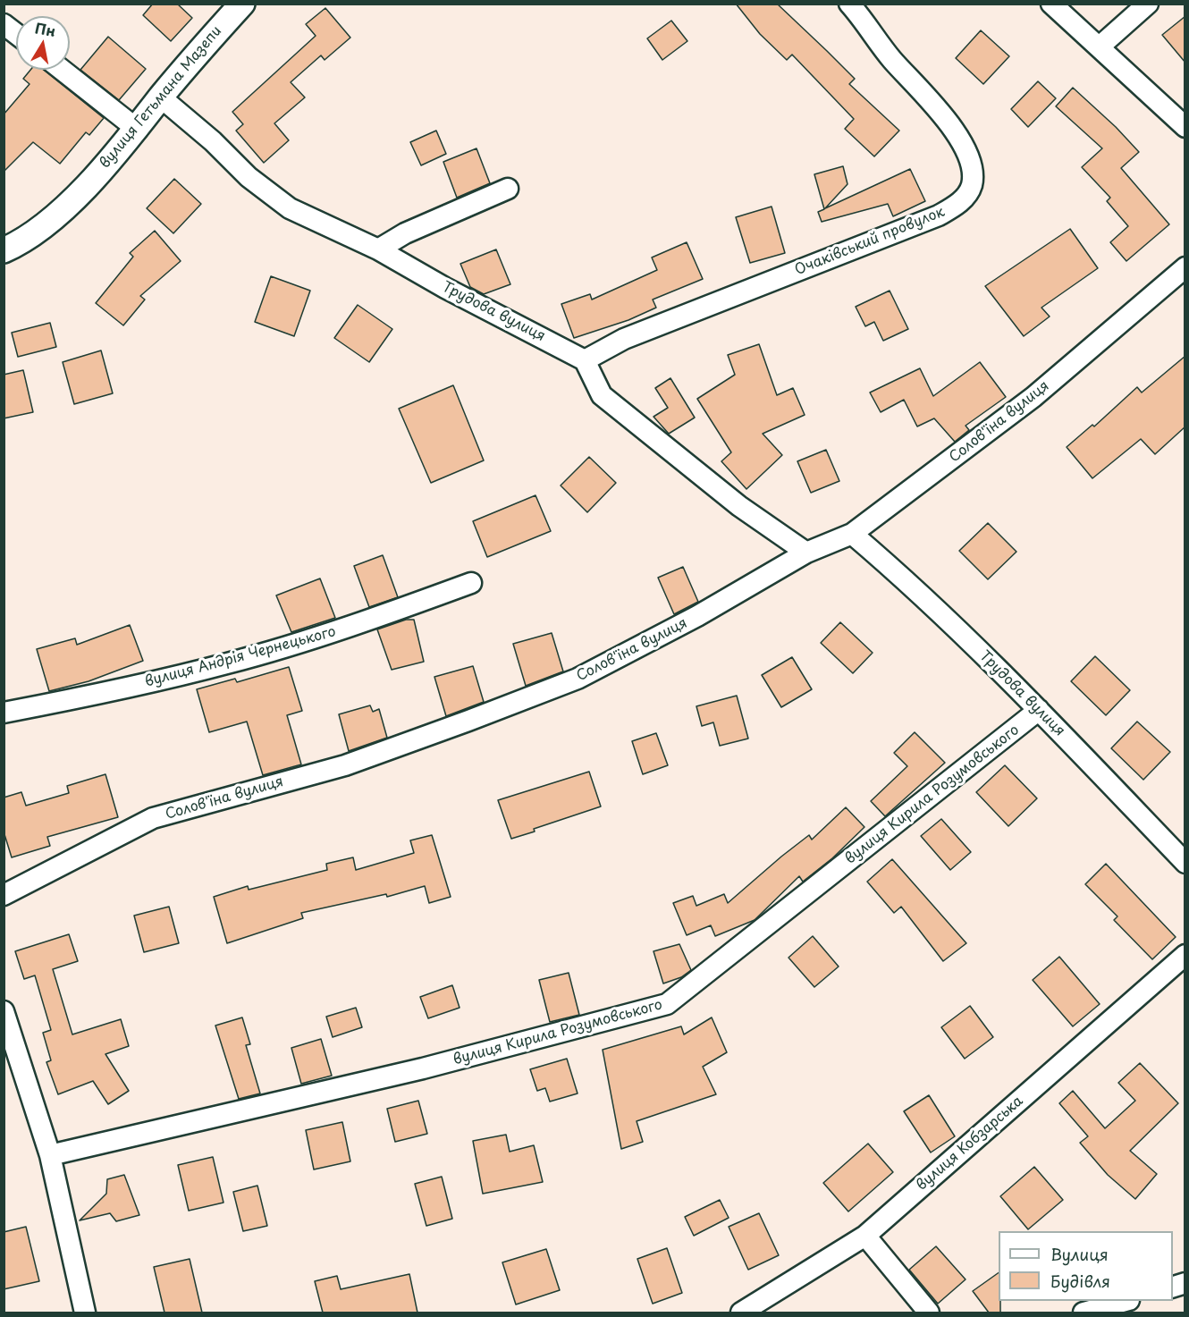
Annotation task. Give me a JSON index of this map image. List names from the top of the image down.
{
  "streets": {
    "street": [
      "вулиця Гетьмана Мазепи",
      "Очаківський провулок",
      "Трудова вулиця",
      "Солов'їна вулиця",
      "вулиця Андрія Чернецького",
      "вулиця Кирила Розумовського",
      "вулиця Кобзарська"
    ]
  },
  "crossings": [
    ["вулиця Гетьмана Мазепи", "Трудова вулиця"],
    ["Очаківський провулок", "Трудова вулиця"],
    ["Трудова вулиця", "Солов'їна вулиця"],
    ["Трудова вулиця", "вулиця Кирила Розумовського"]
  ],
  "legend": ["Вулиця", "Будівля"],
  "north": "top"
}
